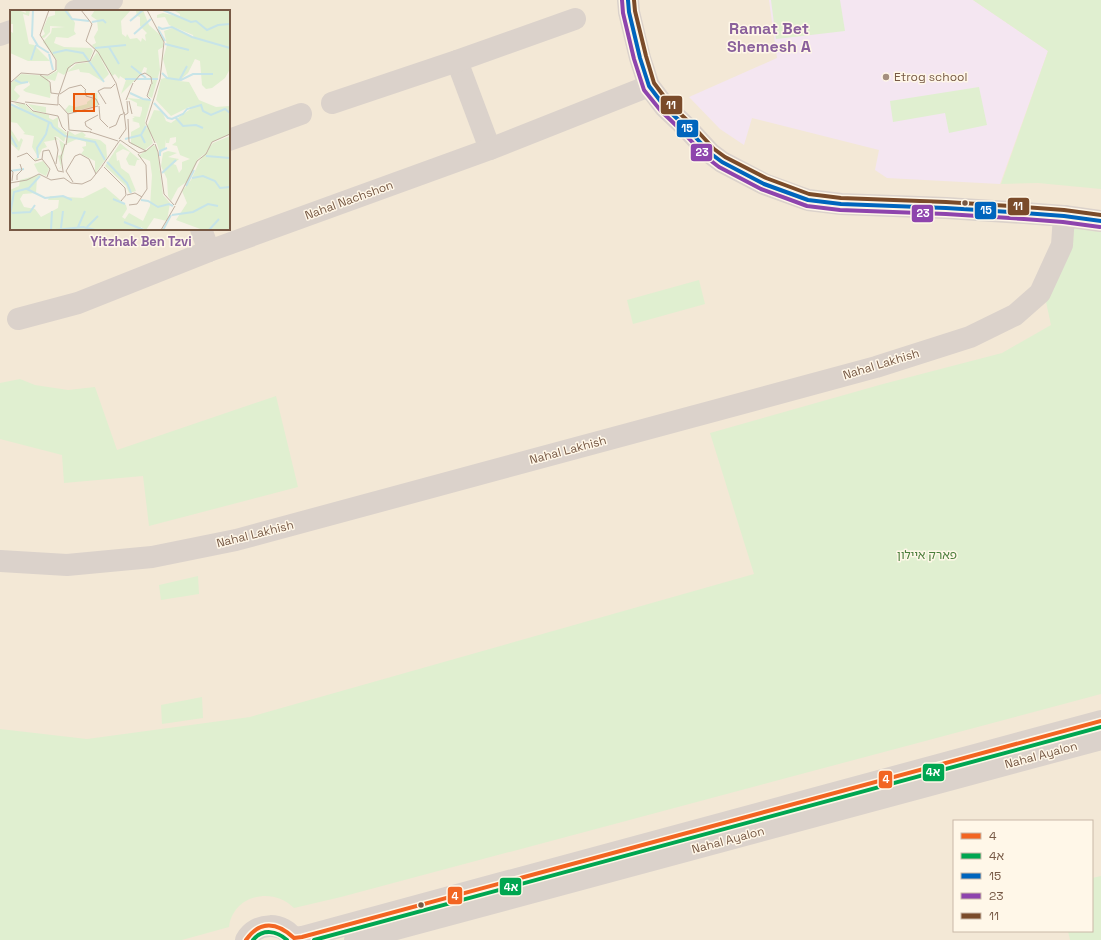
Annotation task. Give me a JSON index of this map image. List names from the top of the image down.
{
  "streets": {
    "street": ["Nahal Nachshon", "Nahal Lakhish", "Nahal Ayalon"]
  },
  "districts": ["Ramat Bet Shemesh A", "Yitzhak Ben Tzvi"],
  "parks": ["פארק איילון"],
  "places": ["Etrog school"],
  "lines": [
    "transit line 15",
    "transit line 23",
    "transit line 11",
    "transit line 4",
    "transit line 4א"
  ],
  "legend": [
    "4",
    "4א",
    "15",
    "23",
    "11"
  ]
}
